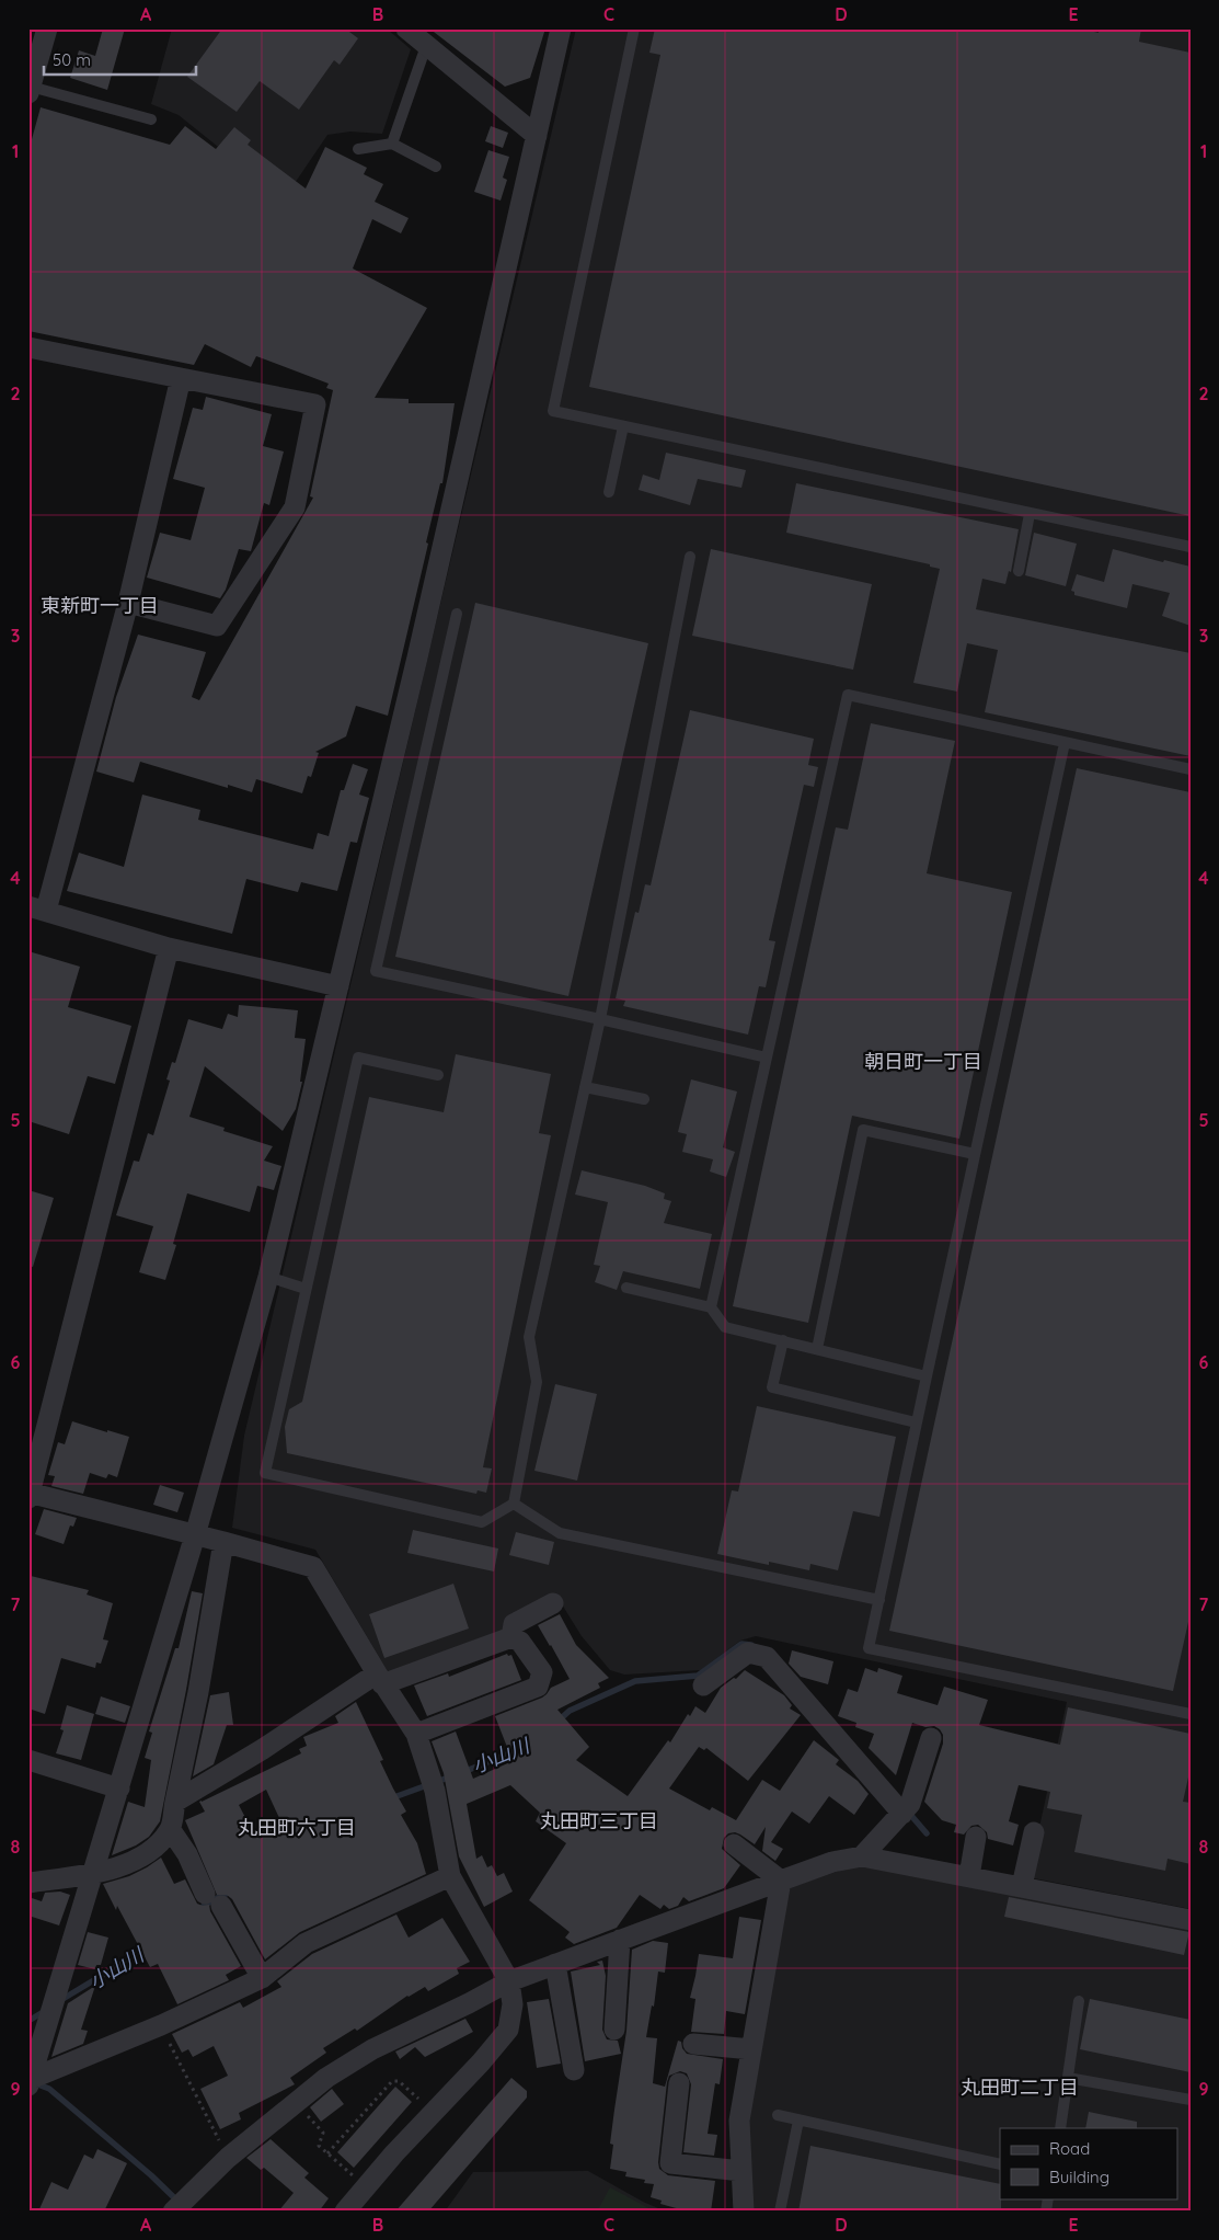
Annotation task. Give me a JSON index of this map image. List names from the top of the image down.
{
  "districts": [
    "東新町一丁目",
    "朝日町一丁目",
    "丸田町三丁目",
    "丸田町六丁目",
    "丸田町二丁目"
  ],
  "water": ["小山川"],
  "legend": ["Road", "Building"],
  "scale_bar": "50 m",
  "grid": {
    "columns": [
      "A",
      "B",
      "C",
      "D",
      "E"
    ],
    "rows": [
      "1",
      "2",
      "3",
      "4",
      "5",
      "6",
      "7",
      "8",
      "9"
    ]
  }
}
